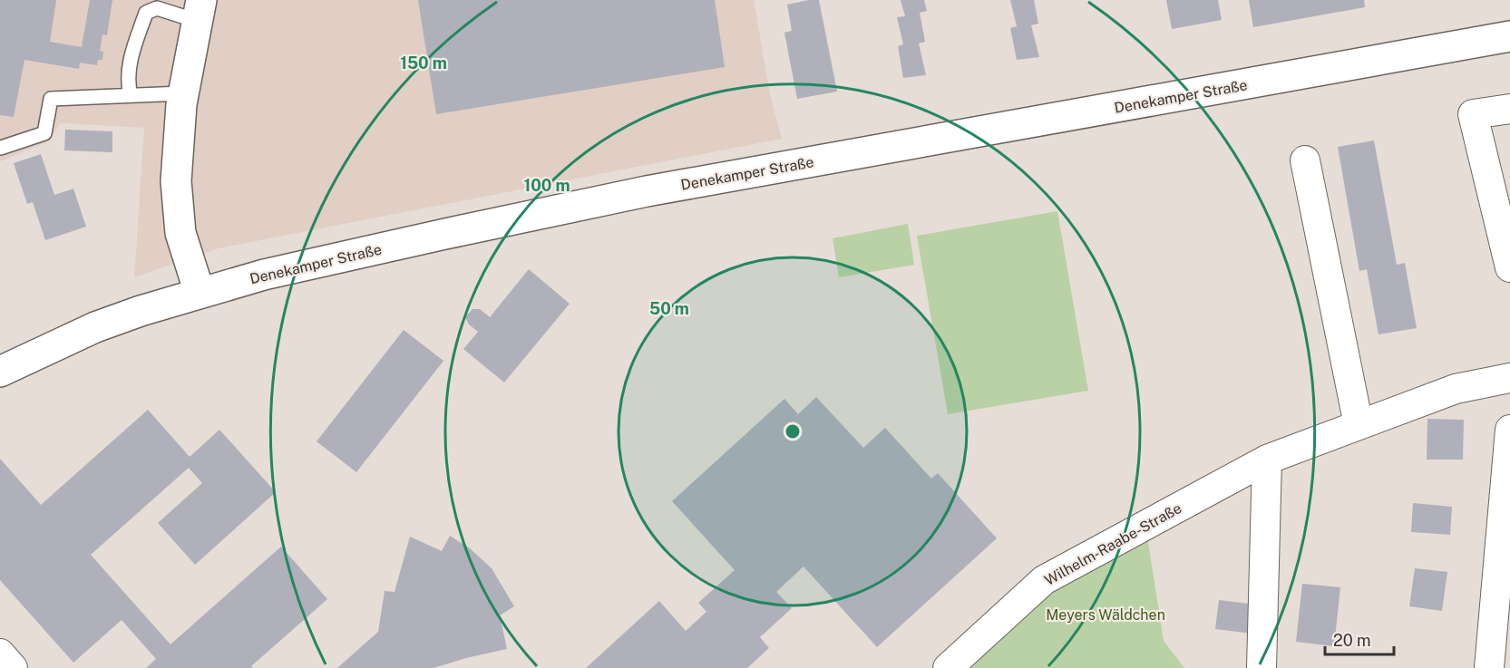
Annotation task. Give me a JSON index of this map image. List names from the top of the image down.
{
  "streets": {
    "street": ["Denekamper Straße", "Wilhelm-Raabe-Straße"]
  },
  "parks": ["Meyers Wäldchen"],
  "scale_bar": "20 m",
  "rings": ["150 m", "100 m", "50 m"]
}
